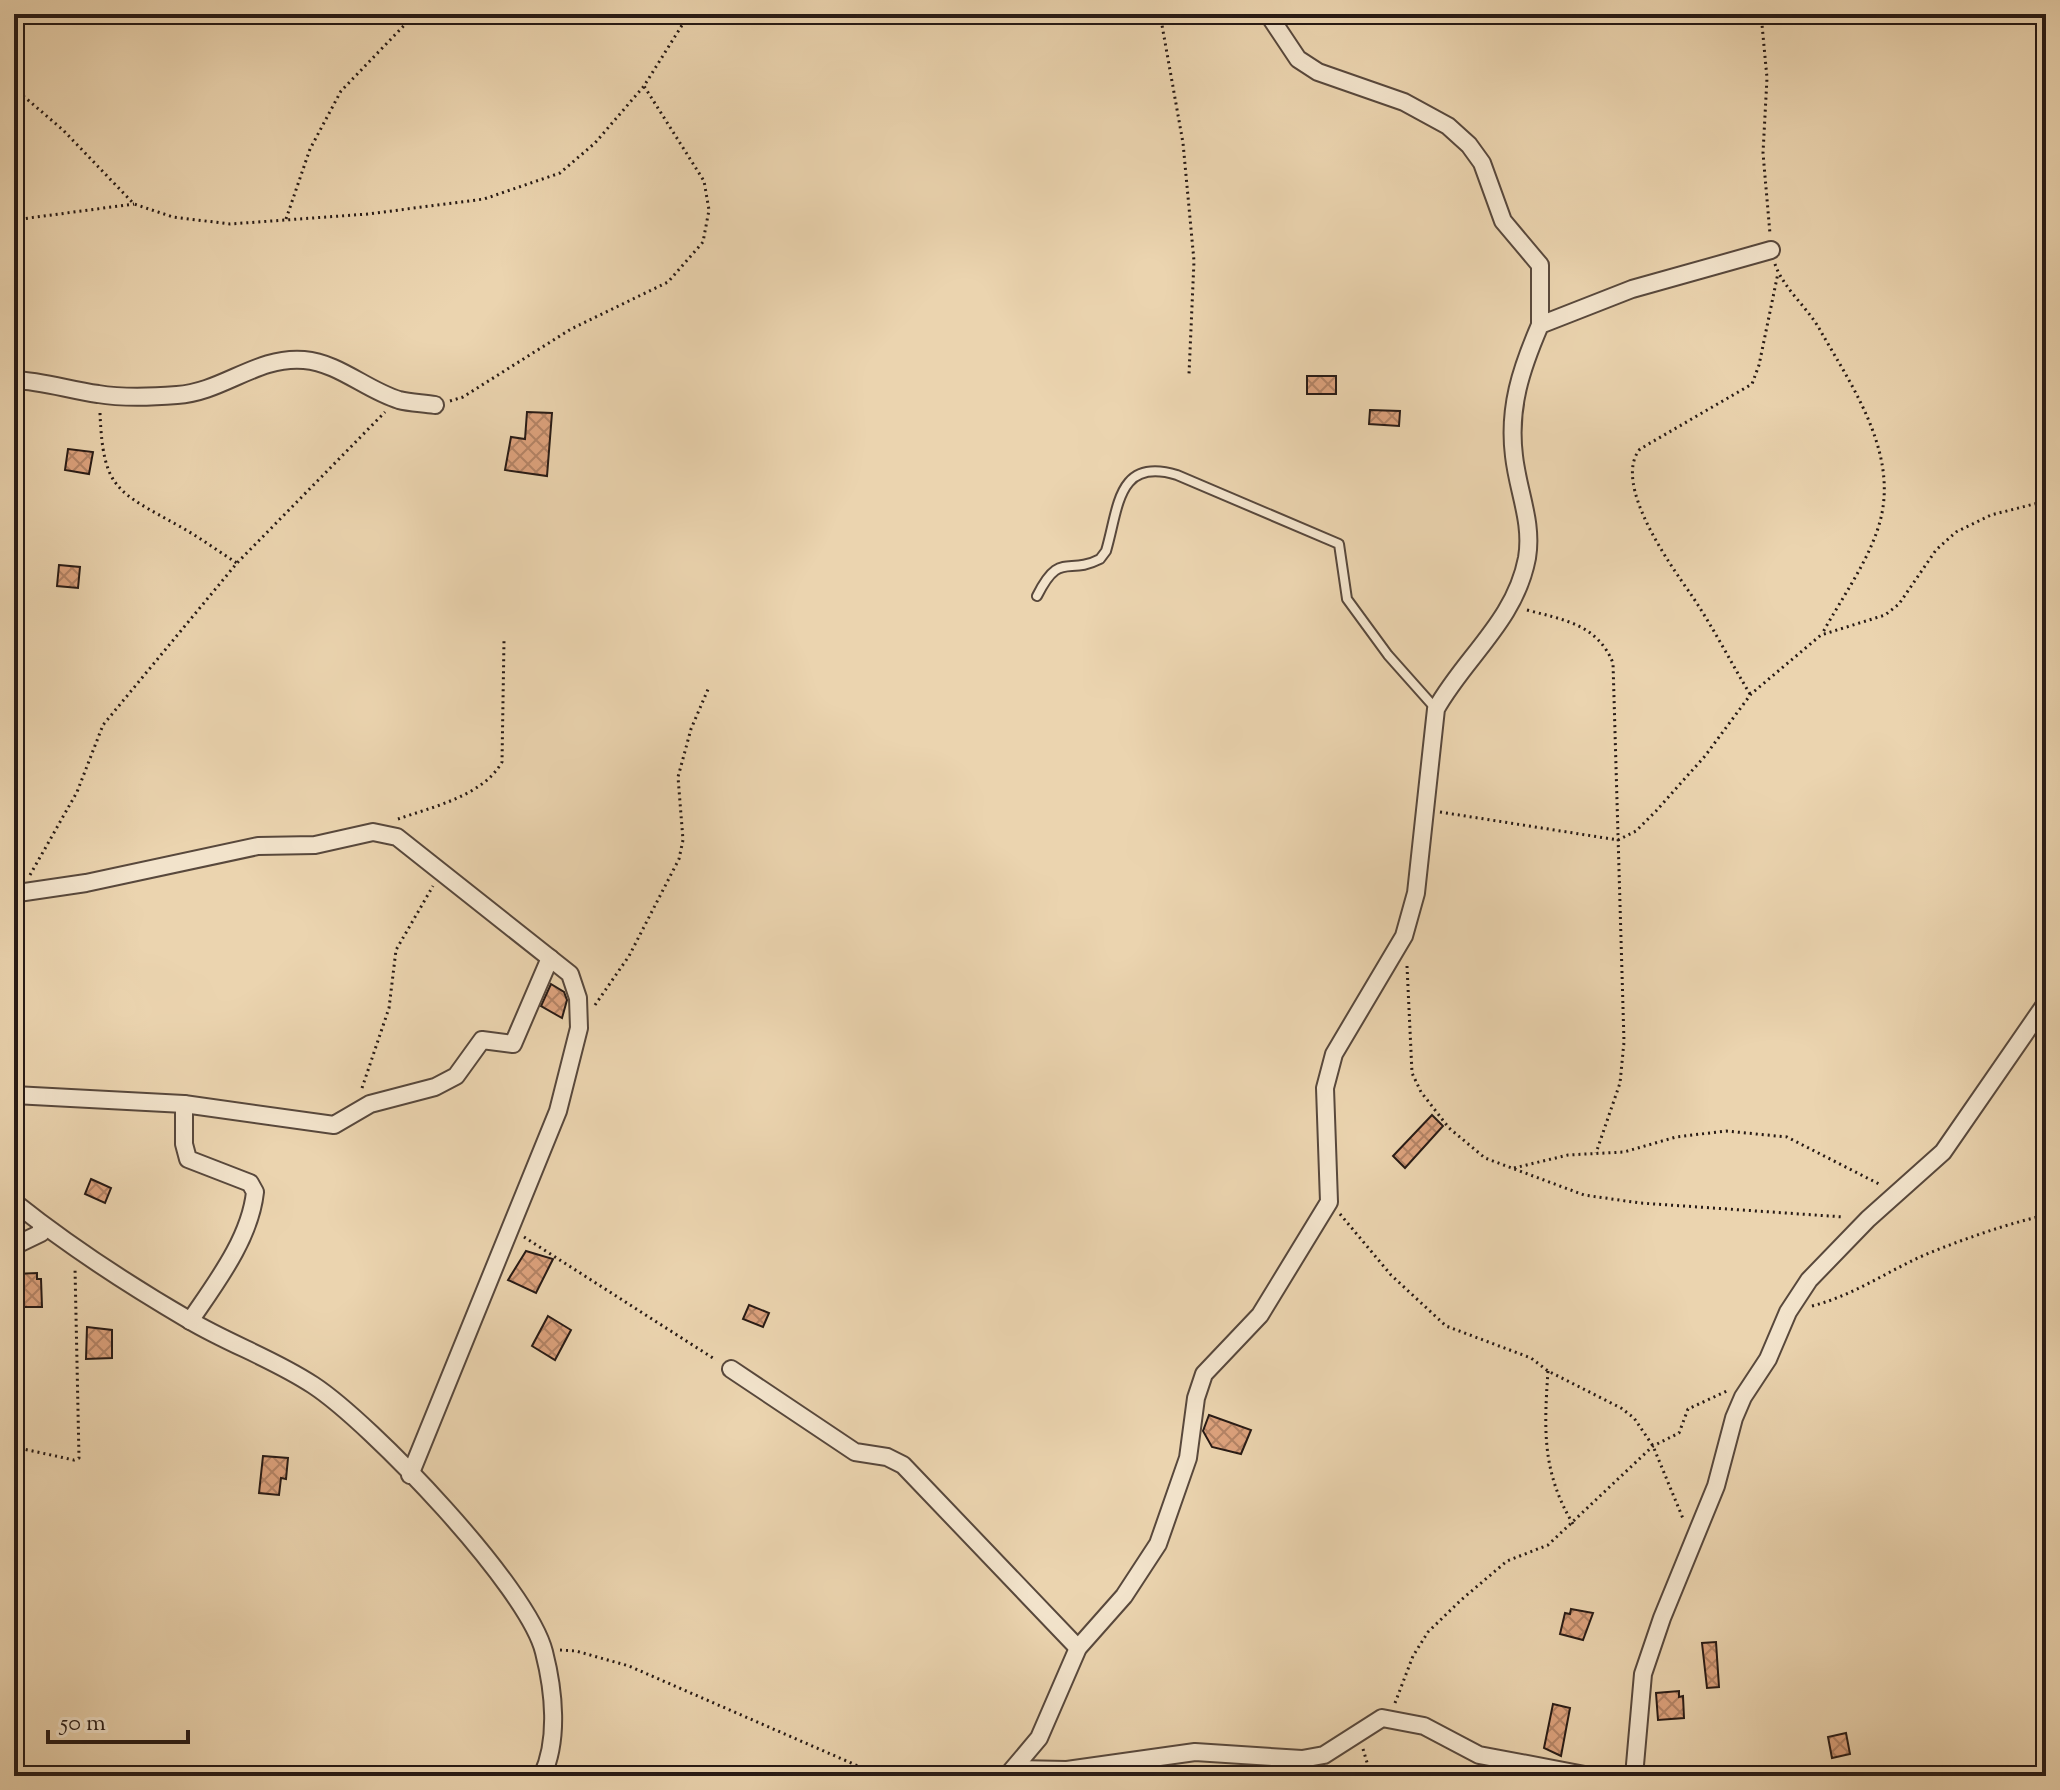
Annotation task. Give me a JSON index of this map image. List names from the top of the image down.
{
  "scale_bar": "50 m"
}
